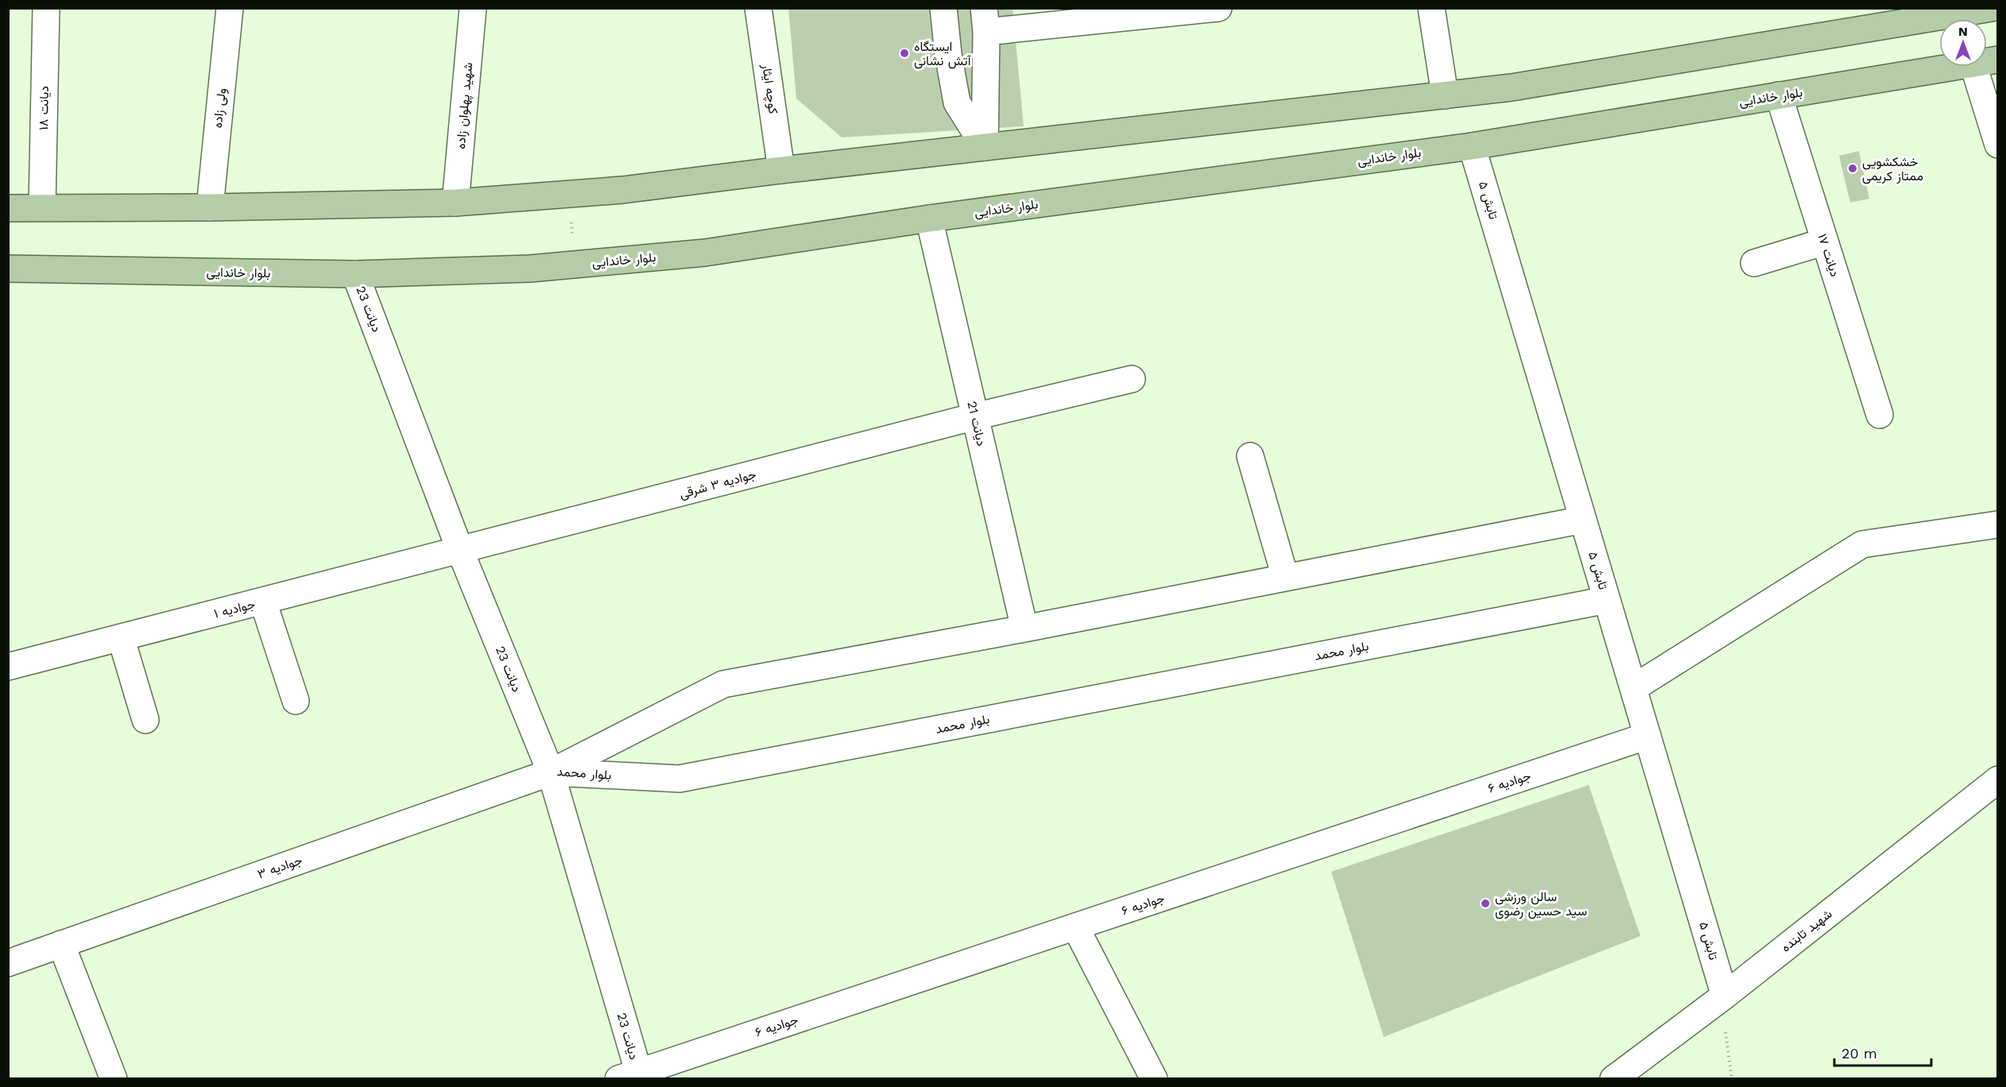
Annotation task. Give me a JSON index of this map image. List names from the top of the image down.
{
  "streets": {
    "main road": ["بلوار خاندایی"],
    "street": [
      "کوچه ایثار",
      "شهید پهلوان زاده",
      "دیانت ۱۸",
      "ولی زاده",
      "تابش ۵",
      "دیانت ۱۷",
      "دیانت 23",
      "دیانت 21",
      "جوادیه ۳ شرقی",
      "جوادیه ۱",
      "بلوار محمد",
      "جوادیه ۶",
      "جوادیه ۳",
      "شهید تابنده"
    ]
  },
  "crossings": [
    ["بلوار خاندایی", "تابش ۵"],
    ["بلوار خاندایی", "دیانت ۱۷"],
    ["بلوار خاندایی", "دیانت 23"],
    ["بلوار خاندایی", "دیانت 21"],
    ["تابش ۵", "بلوار محمد"],
    ["تابش ۵", "جوادیه ۶"],
    ["تابش ۵", "شهید تابنده"],
    ["دیانت 23", "جوادیه ۳ شرقی"],
    ["دیانت 23", "جوادیه ۱"],
    ["دیانت 23", "بلوار محمد"],
    ["دیانت 23", "جوادیه ۶"],
    ["دیانت 23", "جوادیه ۳"],
    ["دیانت 21", "جوادیه ۳ شرقی"],
    ["دیانت 21", "بلوار محمد"],
    ["جوادیه ۳ شرقی", "جوادیه ۱"],
    ["بلوار محمد", "جوادیه ۳"]
  ],
  "places": ["ایستگاه آتش نشانی", "خشکشویی ممتاز کریمی", "سالن ورزشی سید حسین رضوی"],
  "scale_bar": "20 m",
  "north": "top"
}
